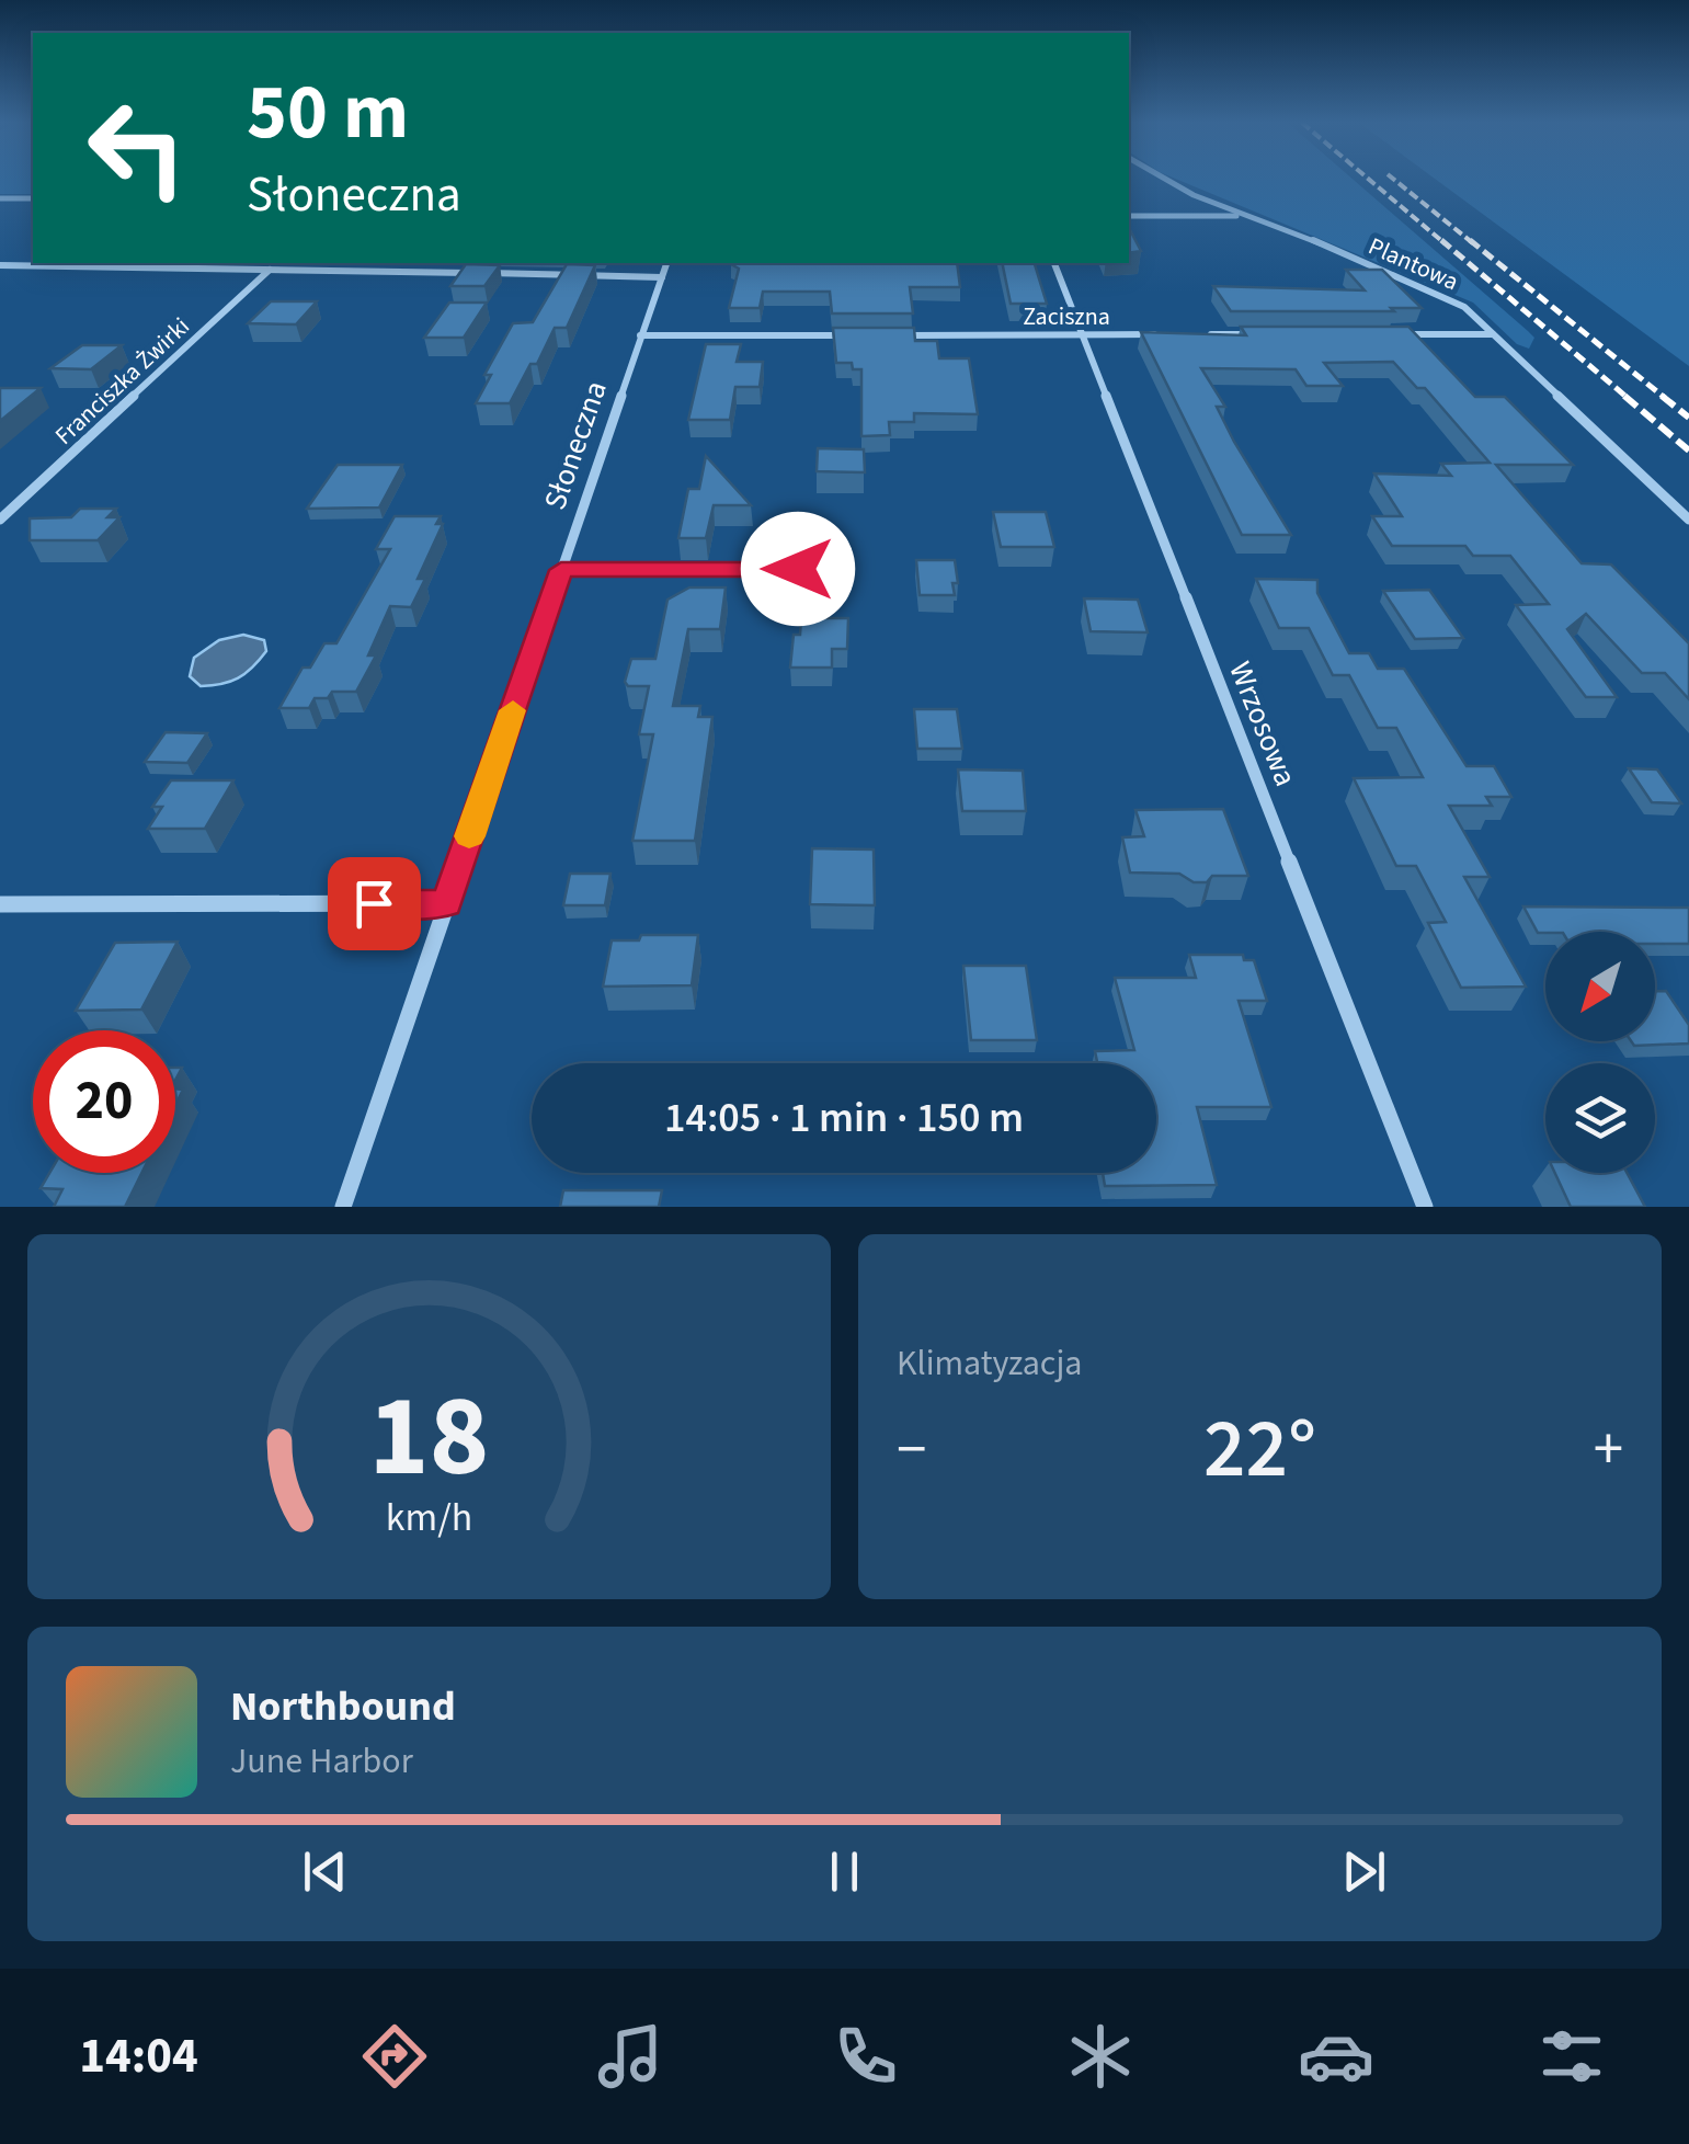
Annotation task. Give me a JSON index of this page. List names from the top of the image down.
{
  "streets": {
    "street": [
      "Plantowa",
      "Zaciszna",
      "Franciszka Żwirki",
      "Słoneczna",
      "Wrzosowa"
    ]
  },
  "crossings": [
    ["Zaciszna", "Wrzosowa"]
  ],
  "north": "bottom left",
  "page": {
    "turn": ["50 m", "Słoneczna"],
    "limit": "20",
    "trip": "14:05 · 1 min · 150 m",
    "tile": "Klimatyzacja",
    "heat": ["−", "22°", "+"],
    "song": ["Northbound", "June Harbor"],
    "tabs": "14:04",
    "gauge": ["18", "km/h"]
  }
}
